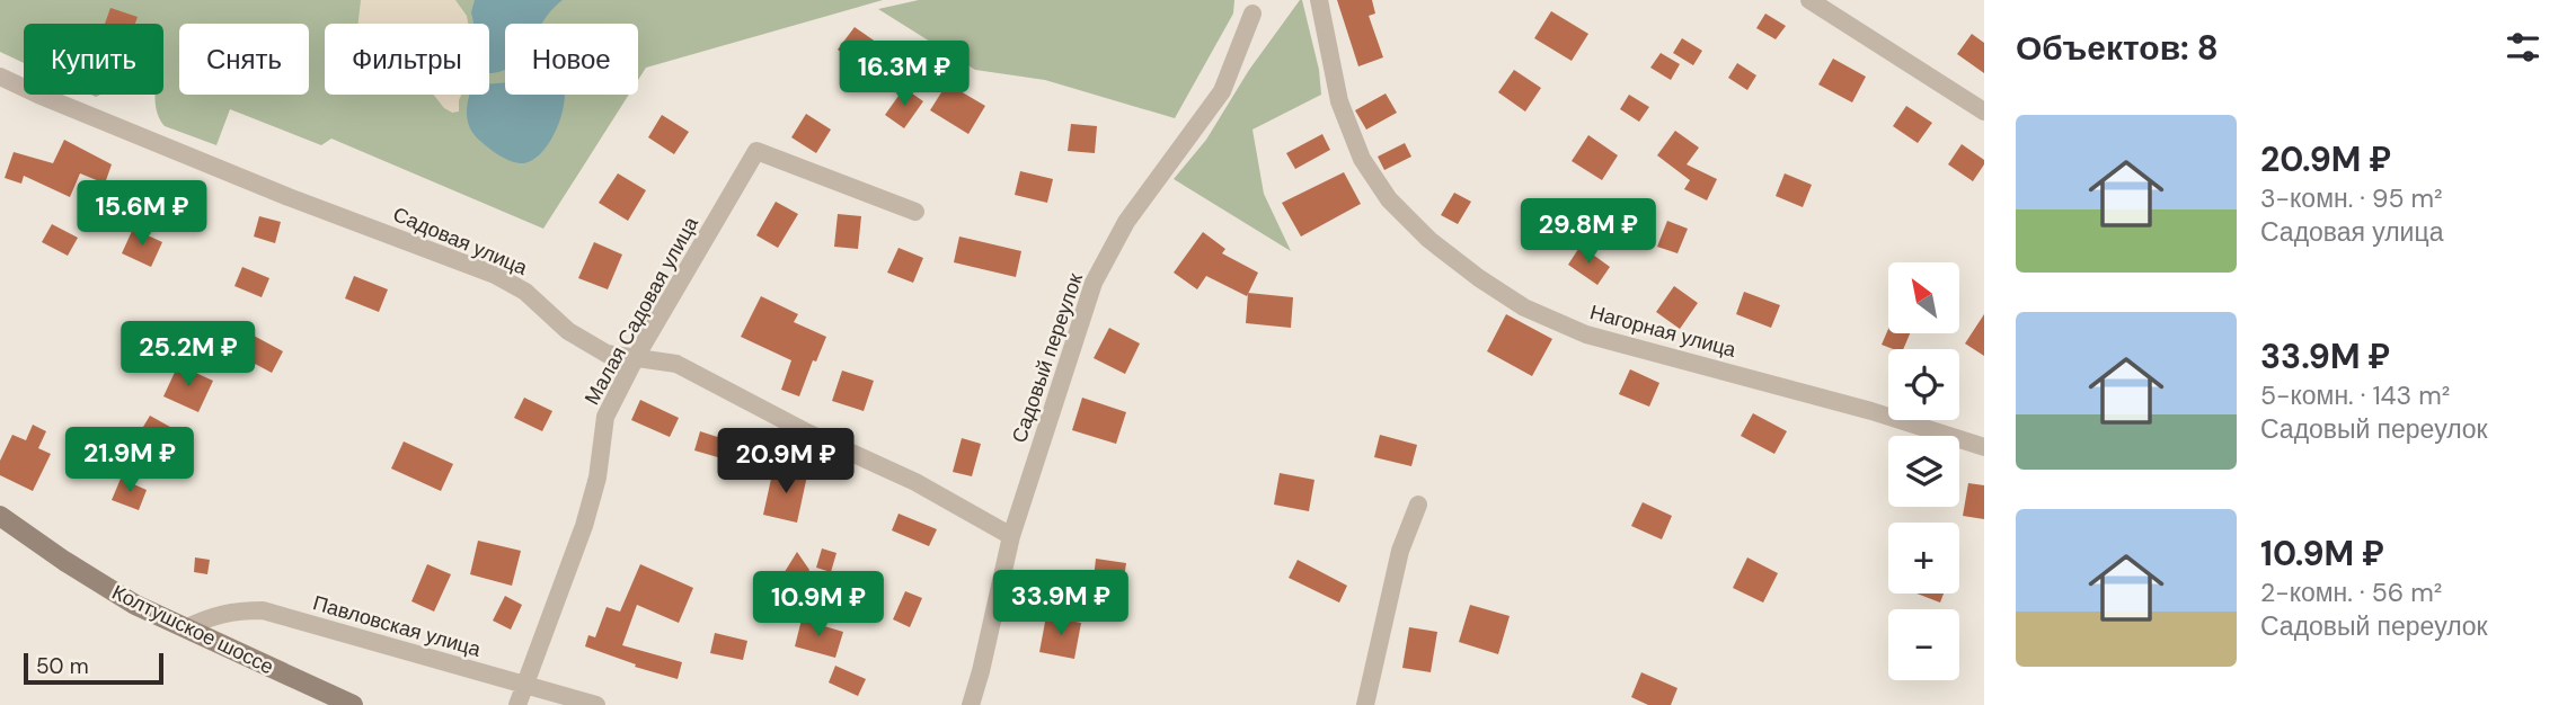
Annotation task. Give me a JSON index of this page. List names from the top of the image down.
{
  "streets": {
    "main road": ["Колтушское шоссе"],
    "street": [
      "Садовая улица",
      "Малая Садовая улица",
      "Нагорная улица",
      "Садовый переулок",
      "Павловская улица"
    ]
  },
  "crossings": [
    ["Садовая улица", "Малая Садовая улица"],
    ["Садовая улица", "Садовый переулок"],
    ["Малая Садовая улица", "Павловская улица"],
    ["Павловская улица", "Колтушское шоссе"]
  ],
  "scale_bar": "50 m",
  "north": "top left",
  "page": {
    "heading": "Объектов: 8",
    "chip": [
      "Купить",
      "Снять",
      "Фильтры",
      "Новое"
    ],
    "price": [
      "16.3M ₽",
      "15.6M ₽",
      "29.8M ₽",
      "25.2M ₽",
      "21.9M ₽",
      "20.9M ₽",
      "33.9M ₽",
      "10.9M ₽"
    ],
    "list": [
      {
        "name": "20.9M ₽",
        "note": "3-комн. · 95 m² · Садовая улица"
      },
      {
        "name": "33.9M ₽",
        "note": "5-комн. · 143 m² · Садовый переулок"
      },
      {
        "name": "10.9M ₽",
        "note": "2-комн. · 56 m² · Садовый переулок"
      }
    ],
    "map_buttons": ["+", "−"],
    "scale": "50 m"
  }
}
